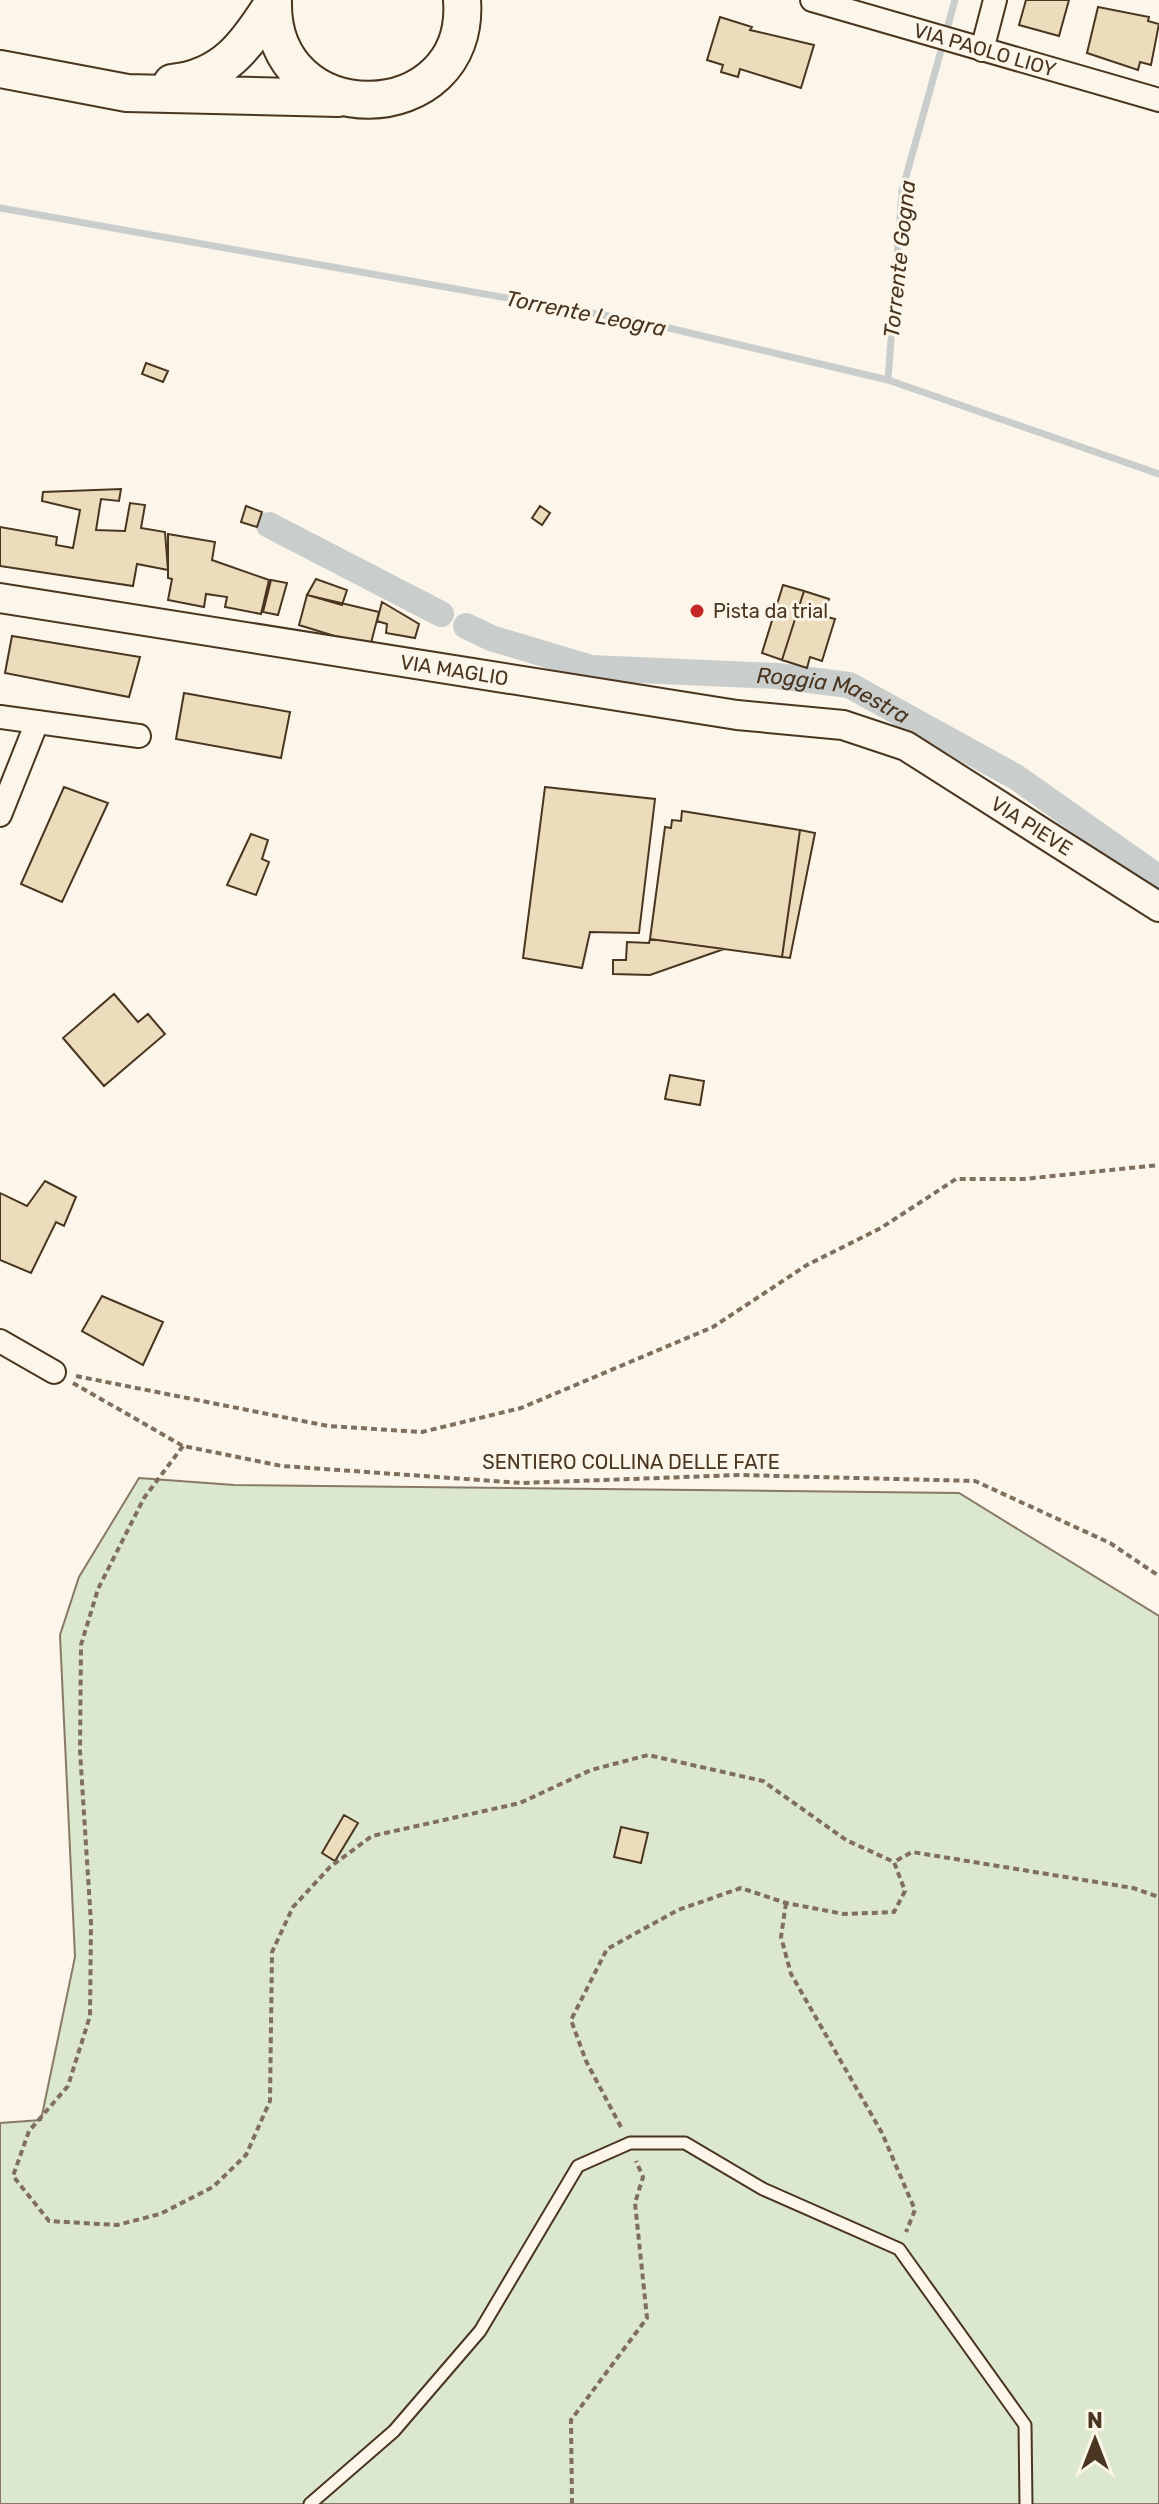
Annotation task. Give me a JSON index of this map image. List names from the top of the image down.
{
  "streets": {
    "street": ["VIA PAOLO LIOY", "VIA MAGLIO", "VIA PIEVE"],
    "path": ["SENTIERO COLLINA DELLE FATE"]
  },
  "crossings": [
    ["VIA MAGLIO", "VIA PIEVE"]
  ],
  "water": ["Torrente Gogna", "Torrente Leogra", "Roggia Maestra"],
  "places": ["Pista da trial"],
  "north": "top"
}
